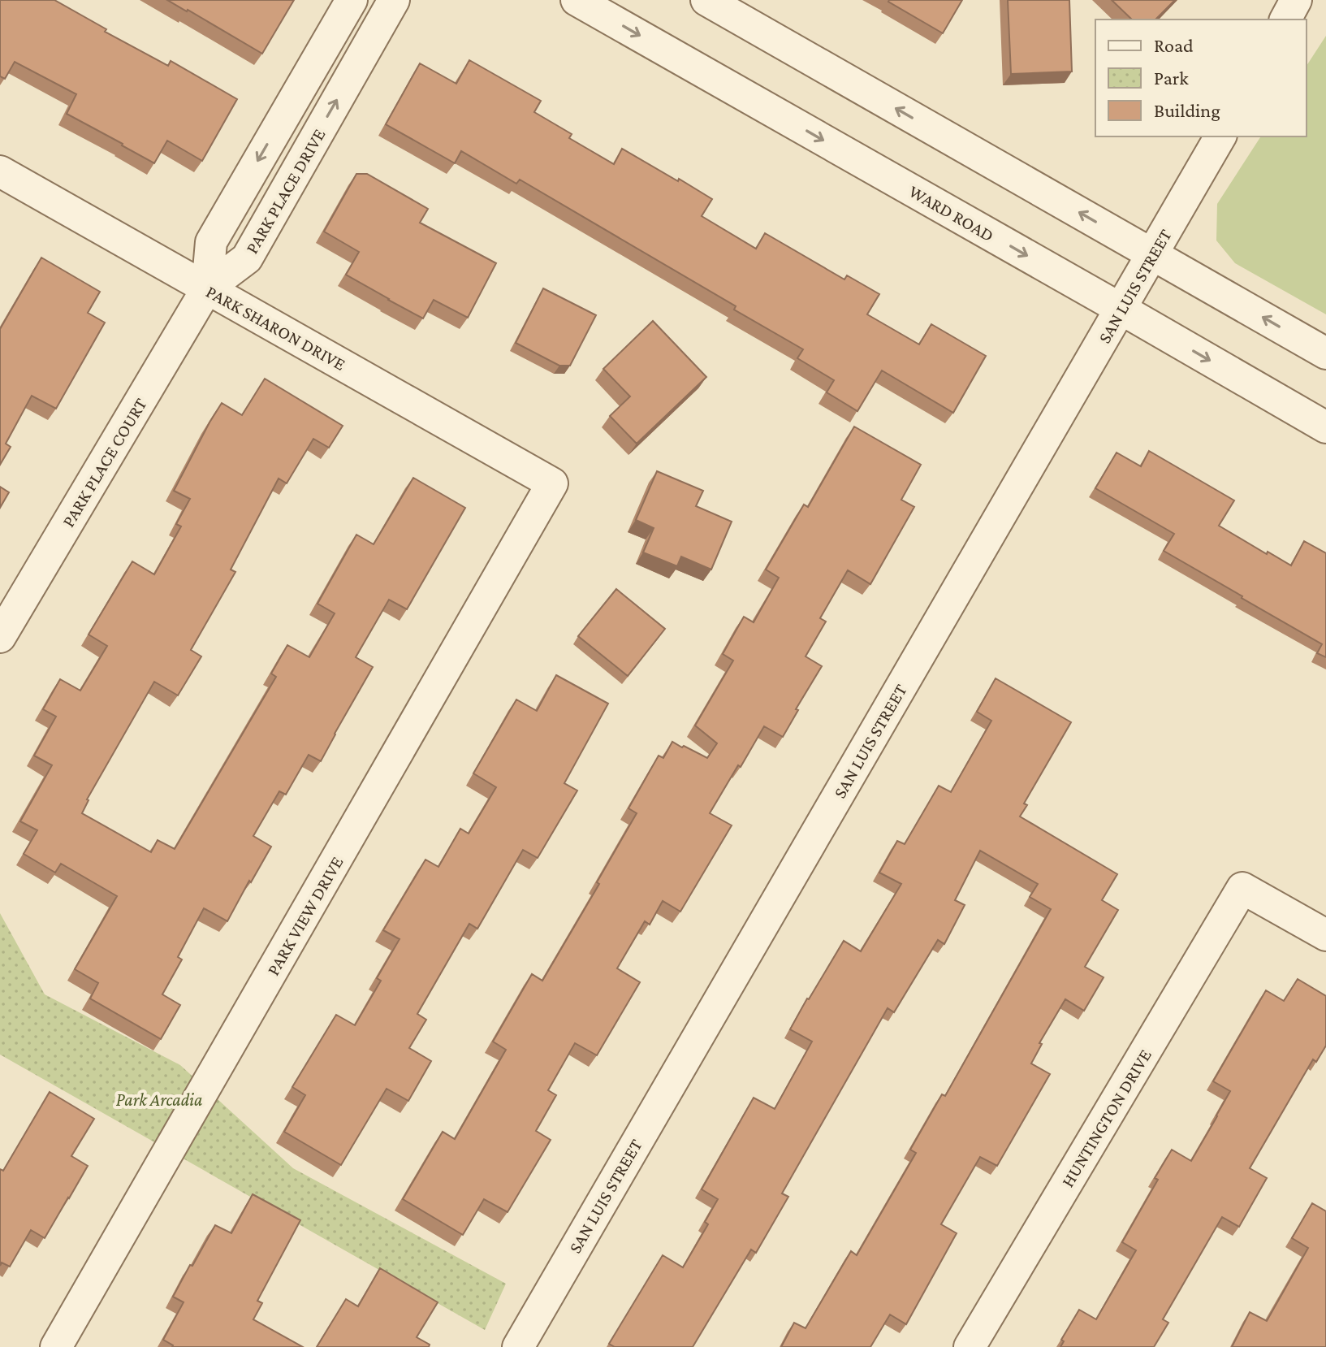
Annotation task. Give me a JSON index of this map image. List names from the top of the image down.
{
  "streets": {
    "street": [
      "PARK PLACE DRIVE",
      "WARD ROAD",
      "SAN LUIS STREET",
      "PARK SHARON DRIVE",
      "PARK PLACE COURT",
      "PARK VIEW DRIVE",
      "HUNTINGTON DRIVE"
    ]
  },
  "crossings": [
    ["PARK PLACE DRIVE", "PARK SHARON DRIVE"],
    ["PARK PLACE DRIVE", "PARK PLACE COURT"],
    ["WARD ROAD", "SAN LUIS STREET"],
    ["PARK SHARON DRIVE", "PARK PLACE COURT"],
    ["PARK SHARON DRIVE", "PARK VIEW DRIVE"]
  ],
  "parks": ["Park Arcadia"],
  "legend": ["Road", "Park", "Building"]
}
